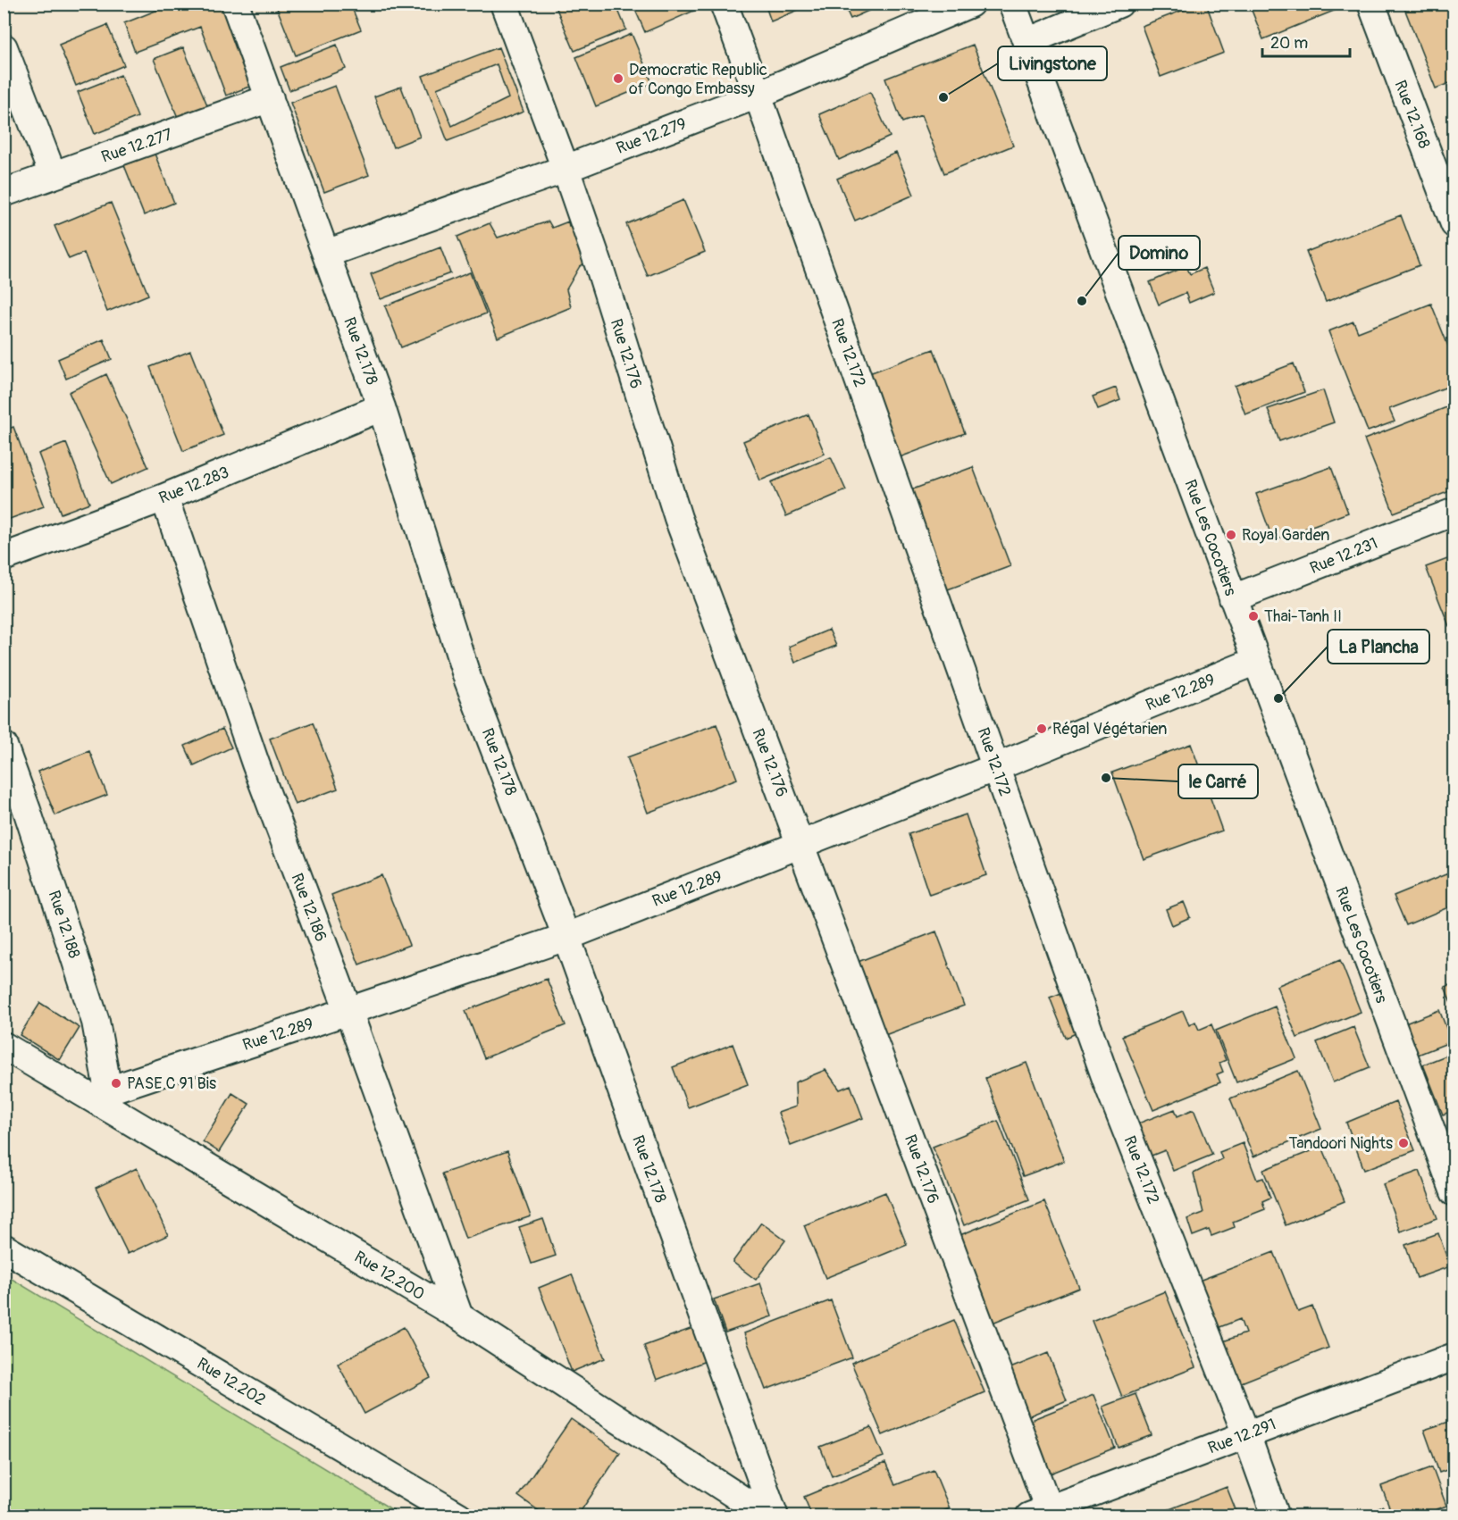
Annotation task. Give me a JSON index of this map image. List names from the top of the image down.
{
  "streets": {
    "street": [
      "Rue 12.168",
      "Rue 12.279",
      "Rue 12.277",
      "Rue 12.178",
      "Rue 12.172",
      "Rue 12.176",
      "Rue 12.283",
      "Rue Les Cocotiers",
      "Rue 12.231",
      "Rue 12.289",
      "Rue 12.186",
      "Rue 12.188",
      "Rue 12.200",
      "Rue 12.202",
      "Rue 12.291"
    ]
  },
  "crossings": [
    ["Rue 12.279", "Rue 12.178"],
    ["Rue 12.279", "Rue 12.172"],
    ["Rue 12.279", "Rue 12.176"],
    ["Rue 12.277", "Rue 12.178"],
    ["Rue 12.178", "Rue 12.283"],
    ["Rue 12.178", "Rue 12.289"],
    ["Rue 12.172", "Rue 12.289"],
    ["Rue 12.172", "Rue 12.291"],
    ["Rue 12.176", "Rue 12.289"],
    ["Rue 12.176", "Rue 12.291"],
    ["Rue 12.283", "Rue 12.186"],
    ["Rue Les Cocotiers", "Rue 12.231"],
    ["Rue Les Cocotiers", "Rue 12.289"],
    ["Rue 12.289", "Rue 12.186"],
    ["Rue 12.289", "Rue 12.188"],
    ["Rue 12.289", "Rue 12.200"],
    ["Rue 12.186", "Rue 12.200"],
    ["Rue 12.188", "Rue 12.200"]
  ],
  "places": [
    "Democratic Republic of Congo Embassy",
    "Livingstone",
    "Domino",
    "Royal Garden",
    "Thai-Tanh II",
    "La Plancha",
    "Régal Végétarien",
    "le Carré",
    "PASE C 91 Bis",
    "Tandoori Nights"
  ],
  "scale_bar": "20 m"
}
